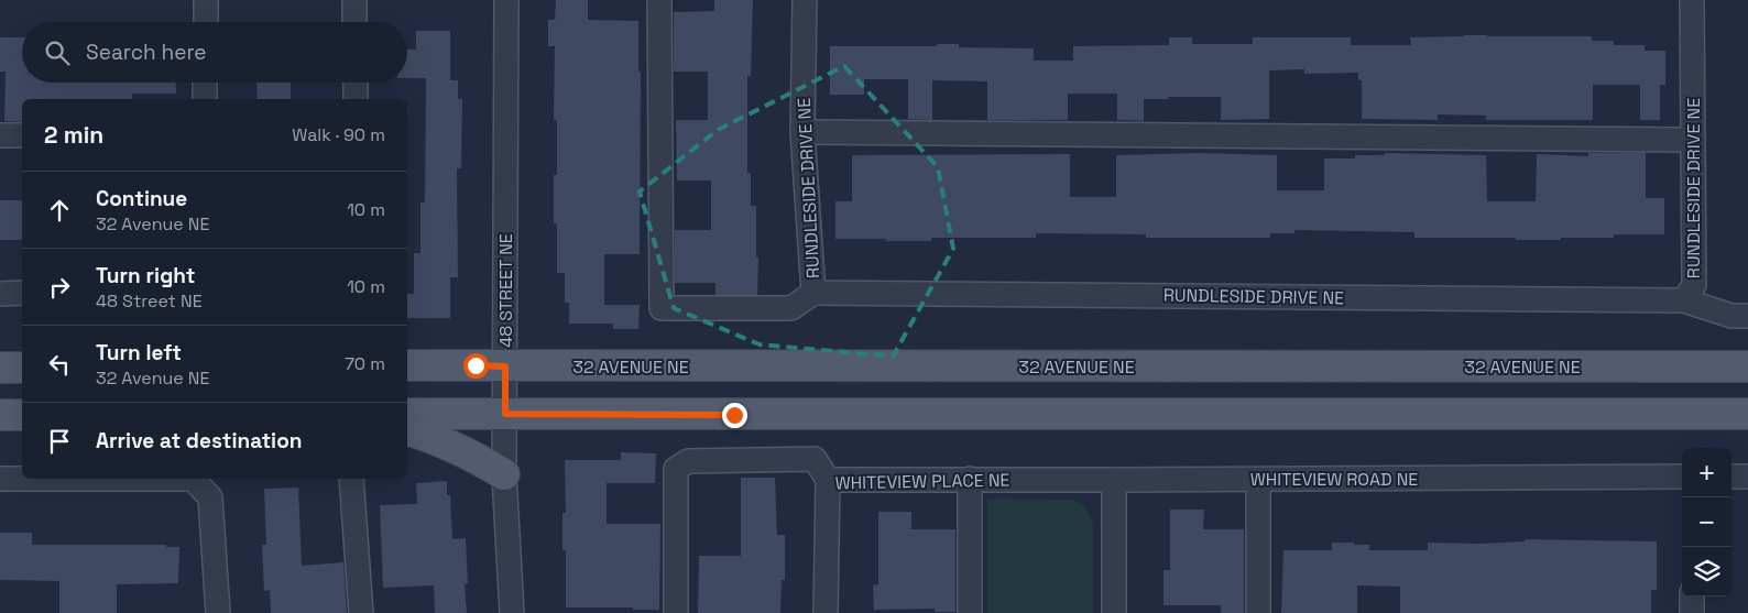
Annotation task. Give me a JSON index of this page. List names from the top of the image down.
{
  "streets": {
    "main road": ["32 AVENUE NE"],
    "street": [
      "RUNDLESIDE DRIVE NE",
      "48 STREET NE",
      "WHITEVIEW ROAD NE",
      "WHITEVIEW PLACE NE"
    ]
  },
  "crossings": [
    ["48 STREET NE", "32 AVENUE NE"],
    ["WHITEVIEW ROAD NE", "WHITEVIEW PLACE NE"]
  ],
  "page": {
    "search": "Search here",
    "heading": ["2 min", "Walk · 90 m"],
    "list": [
      ["Continue", "32 Avenue NE", "10 m"],
      ["Turn right", "48 Street NE", "10 m"],
      ["Turn left", "32 Avenue NE", "70 m"],
      "Arrive at destination"
    ],
    "map_buttons": ["+", "−"]
  }
}
